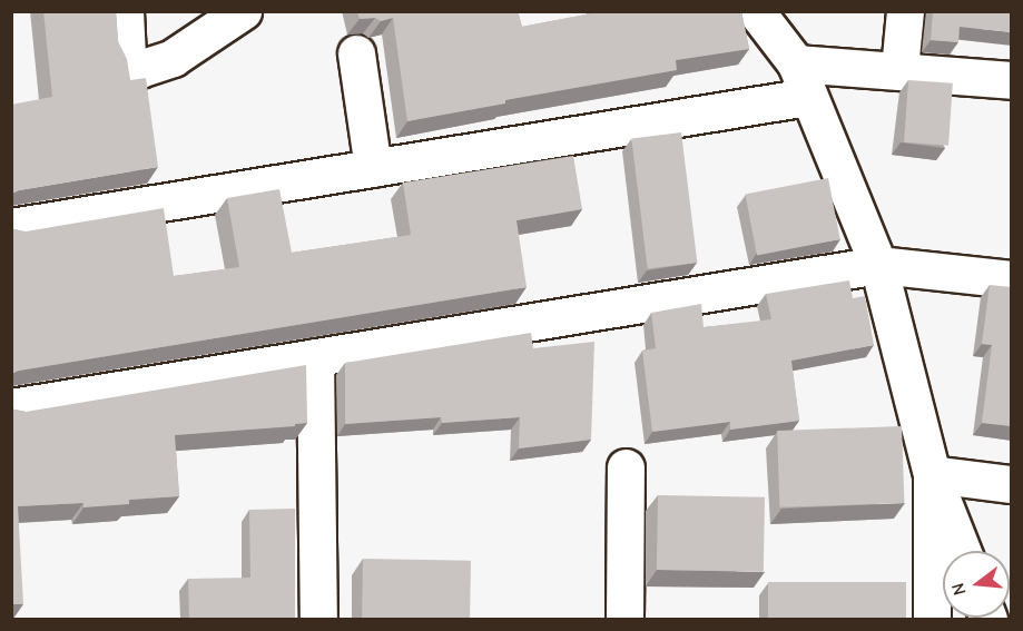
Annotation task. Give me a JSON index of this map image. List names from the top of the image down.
{
  "north": "left"
}
